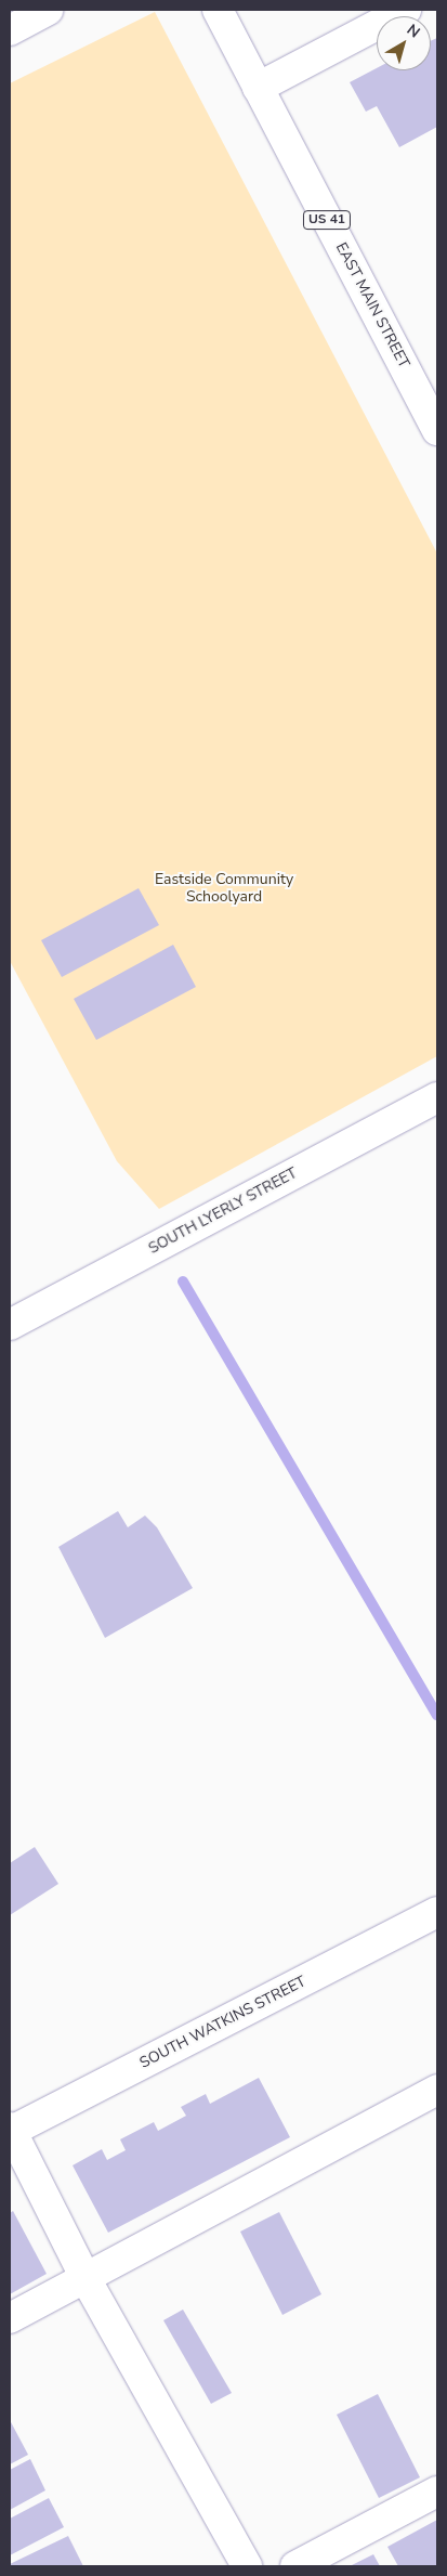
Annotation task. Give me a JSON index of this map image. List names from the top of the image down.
{
  "streets": {
    "street": [
      "US 41",
      "EAST MAIN STREET",
      "SOUTH LYERLY STREET",
      "SOUTH WATKINS STREET"
    ]
  },
  "parks": ["Eastside Community Schoolyard"],
  "north": "top right"
}
